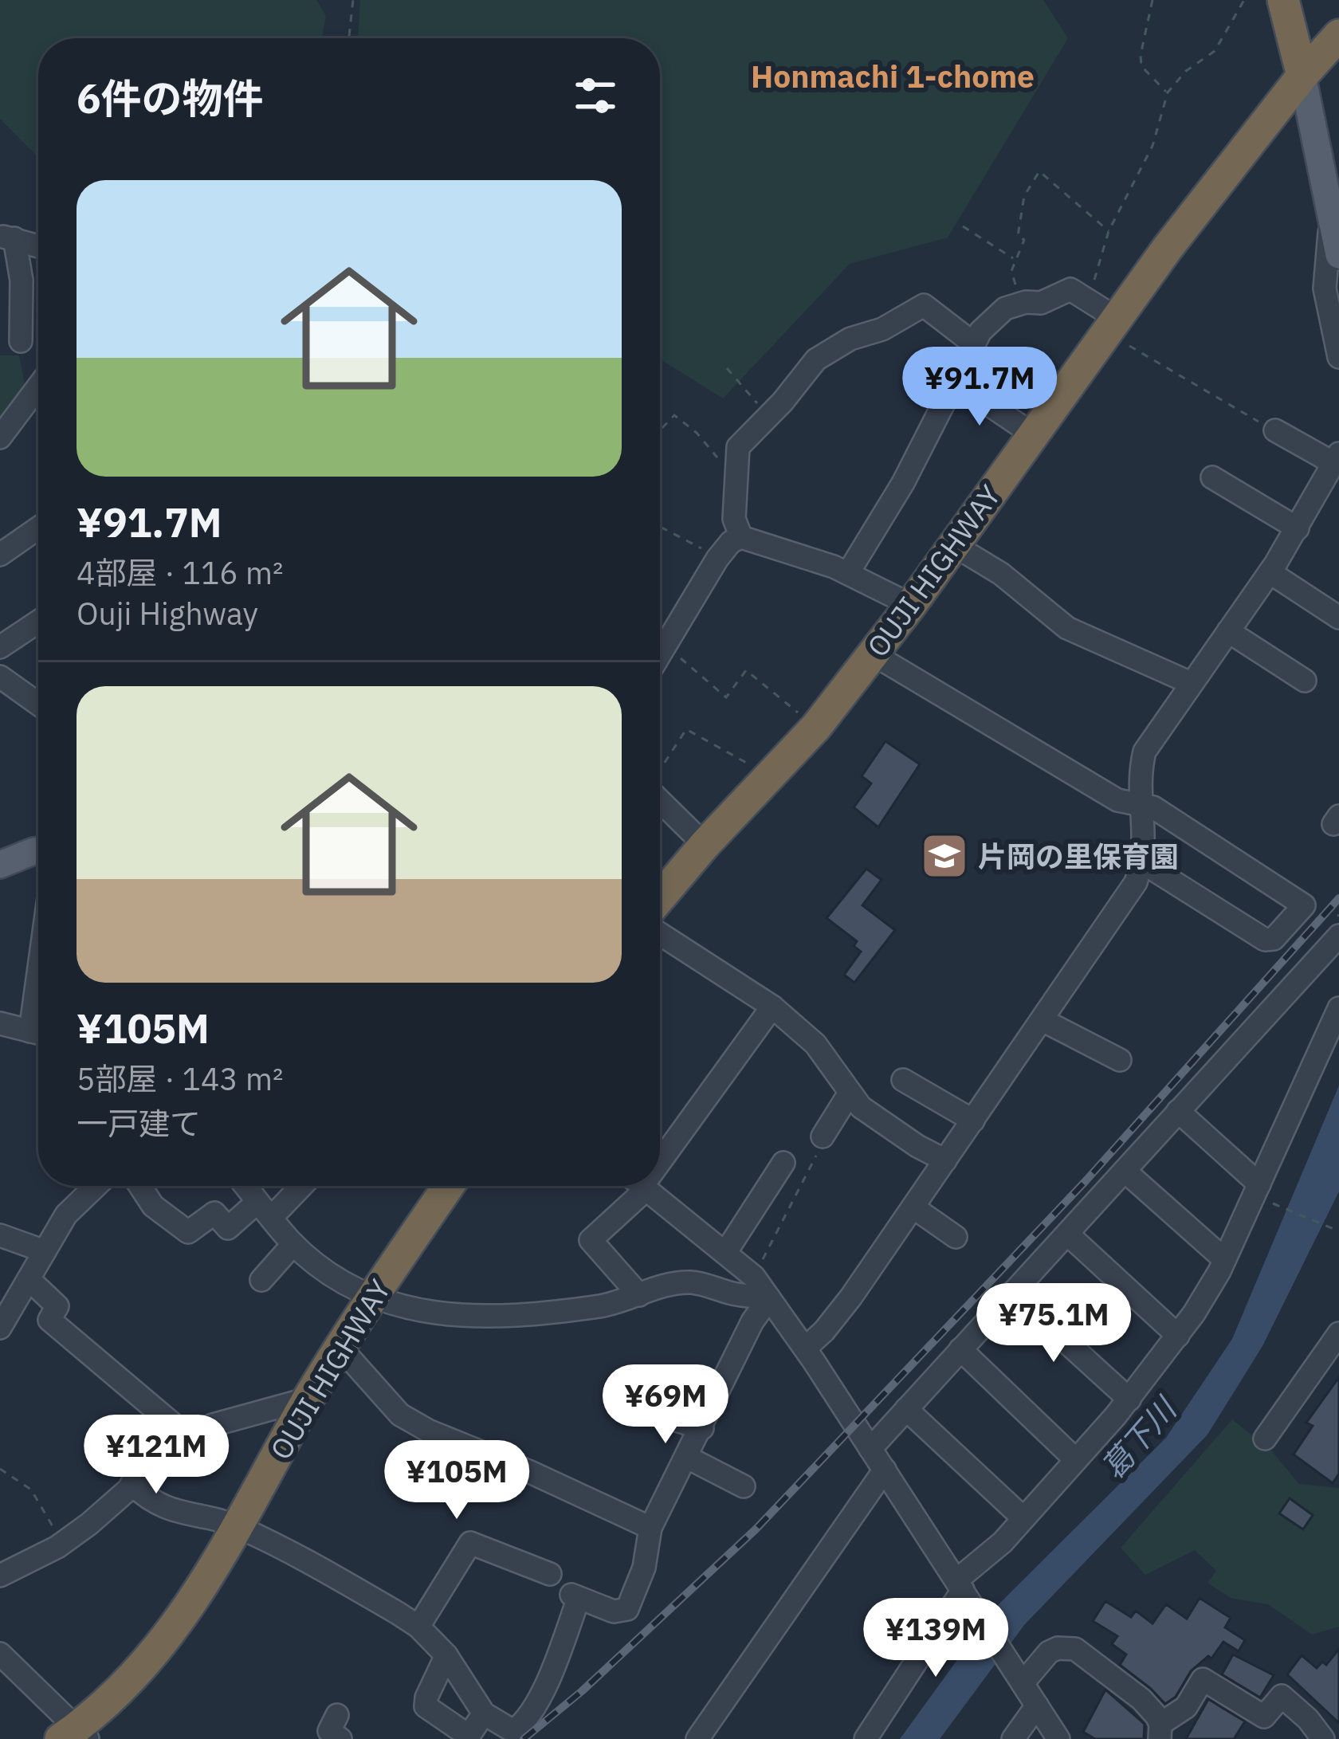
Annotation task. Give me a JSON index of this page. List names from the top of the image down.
{
  "streets": {
    "highway": ["OUJI HIGHWAY"]
  },
  "districts": ["Honmachi 1-chome"],
  "water": ["葛下川"],
  "places": {
    "school or university": ["片岡の里保育園"]
  },
  "page": {
    "heading": "6件の物件",
    "list": [
      {
        "name": "¥91.7M",
        "note": "4部屋 · 116 m² · Ouji Highway"
      },
      {
        "name": "¥105M",
        "note": "5部屋 · 143 m² · 一戸建て"
      }
    ],
    "price": [
      "¥91.7M",
      "¥75.1M",
      "¥69M",
      "¥121M",
      "¥105M",
      "¥139M"
    ]
  }
}
